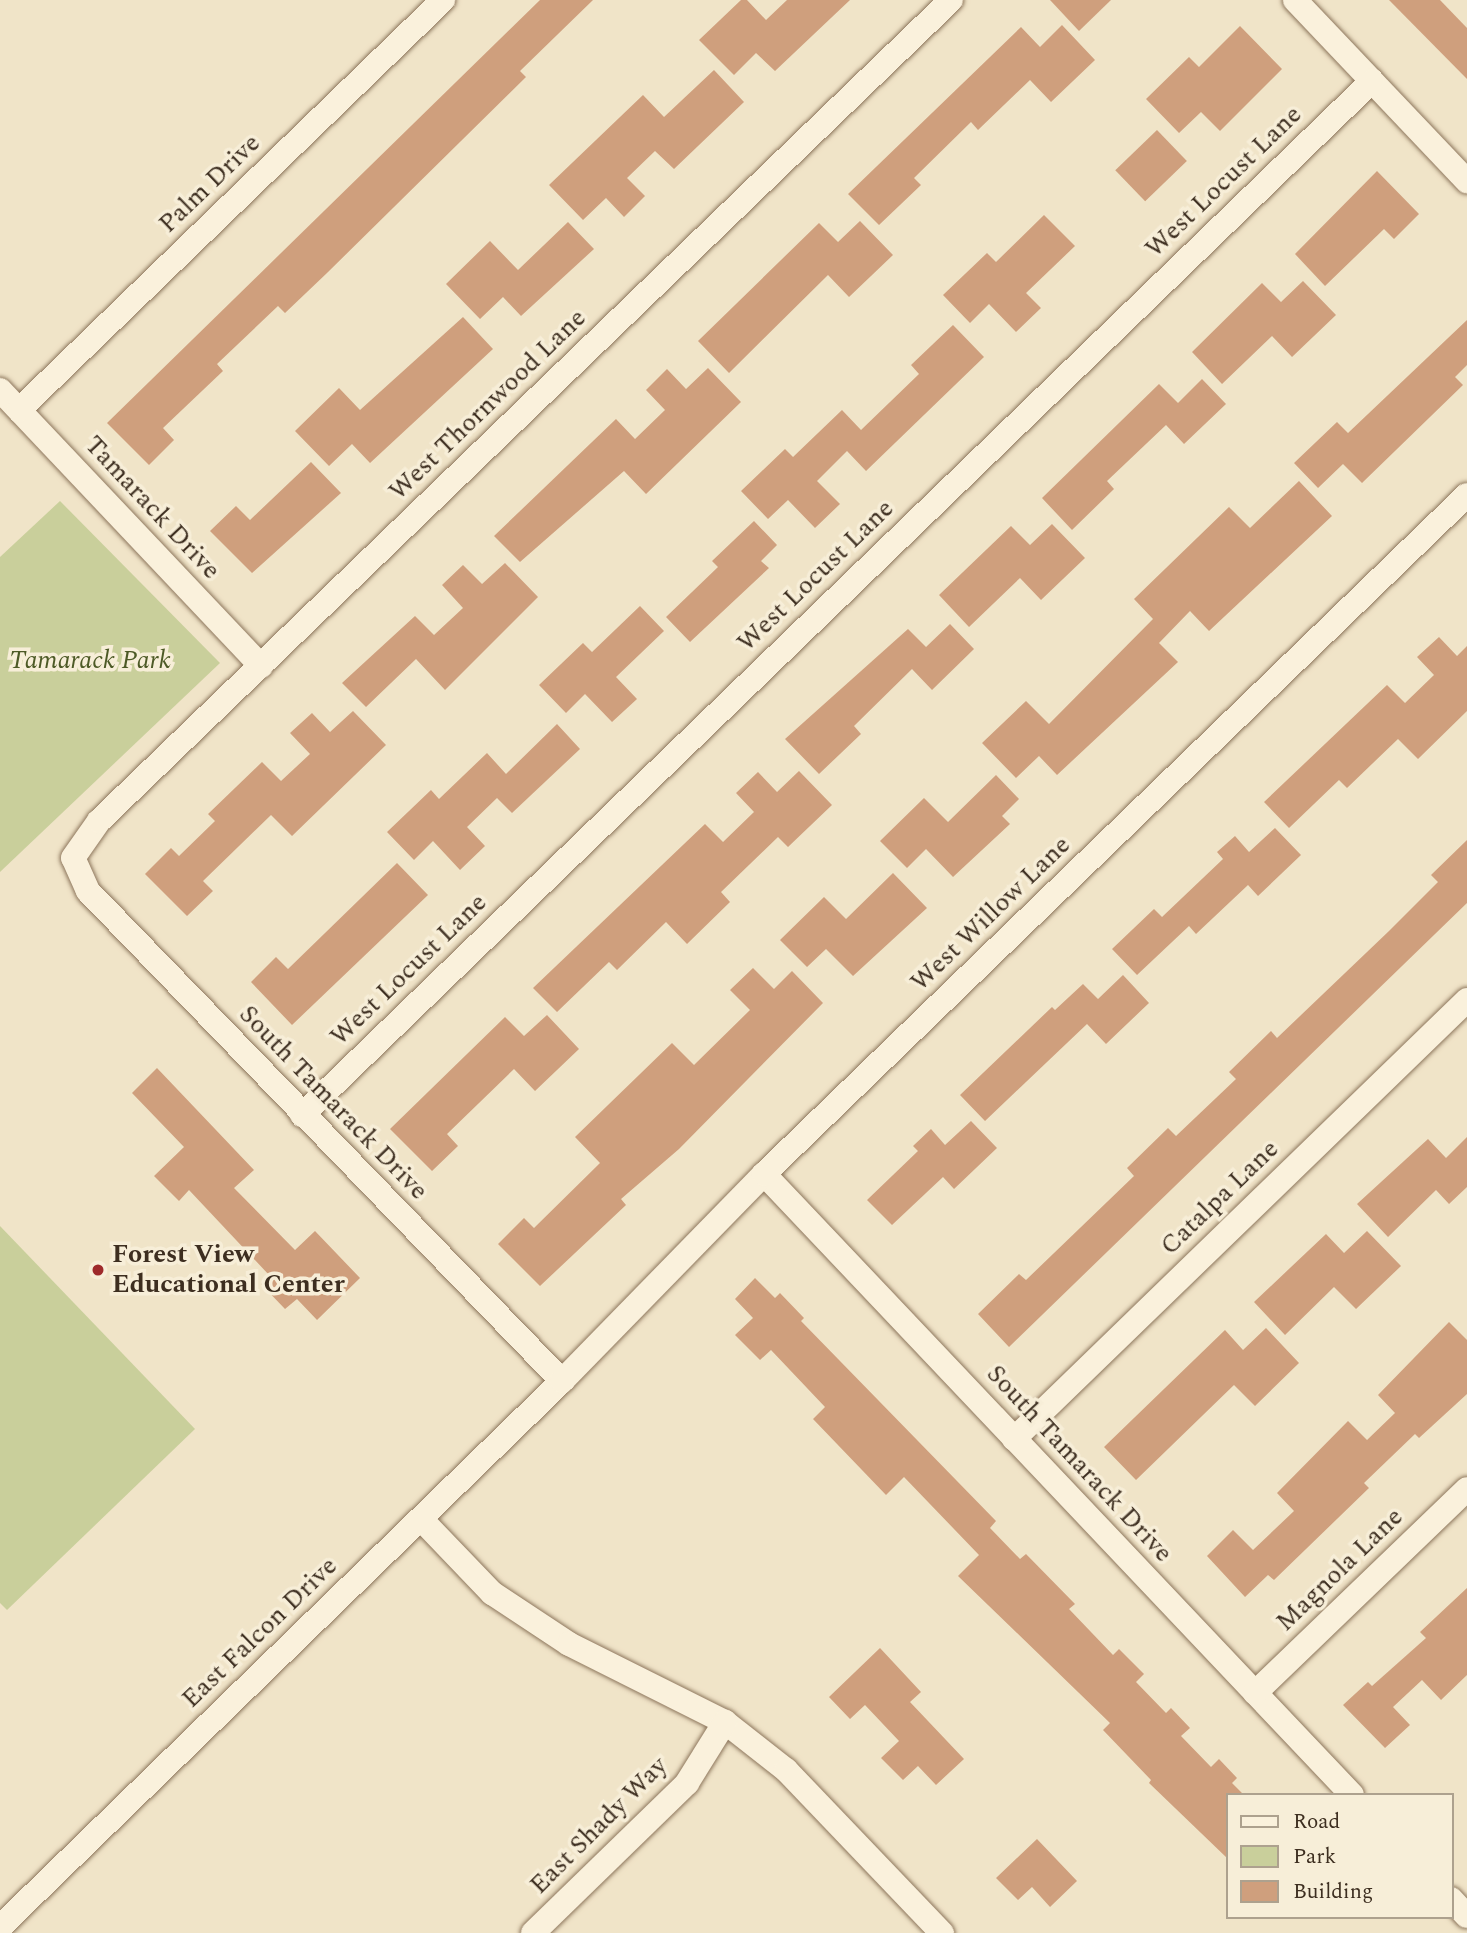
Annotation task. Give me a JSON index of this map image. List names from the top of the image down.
{
  "streets": {
    "street": [
      "West Locust Lane",
      "Palm Drive",
      "West Thornwood Lane",
      "Tamarack Drive",
      "West Willow Lane",
      "South Tamarack Drive",
      "Catalpa Lane",
      "Magnola Lane",
      "East Falcon Drive",
      "East Shady Way"
    ]
  },
  "crossings": [
    ["West Locust Lane", "South Tamarack Drive"],
    ["Palm Drive", "Tamarack Drive"],
    ["West Thornwood Lane", "Tamarack Drive"],
    ["West Thornwood Lane", "South Tamarack Drive"],
    ["West Willow Lane", "South Tamarack Drive"],
    ["West Willow Lane", "East Falcon Drive"],
    ["South Tamarack Drive", "Catalpa Lane"],
    ["South Tamarack Drive", "Magnola Lane"],
    ["South Tamarack Drive", "East Falcon Drive"]
  ],
  "parks": ["Tamarack Park"],
  "places": ["Forest View Educational Center"],
  "legend": ["Road", "Park", "Building"]
}
